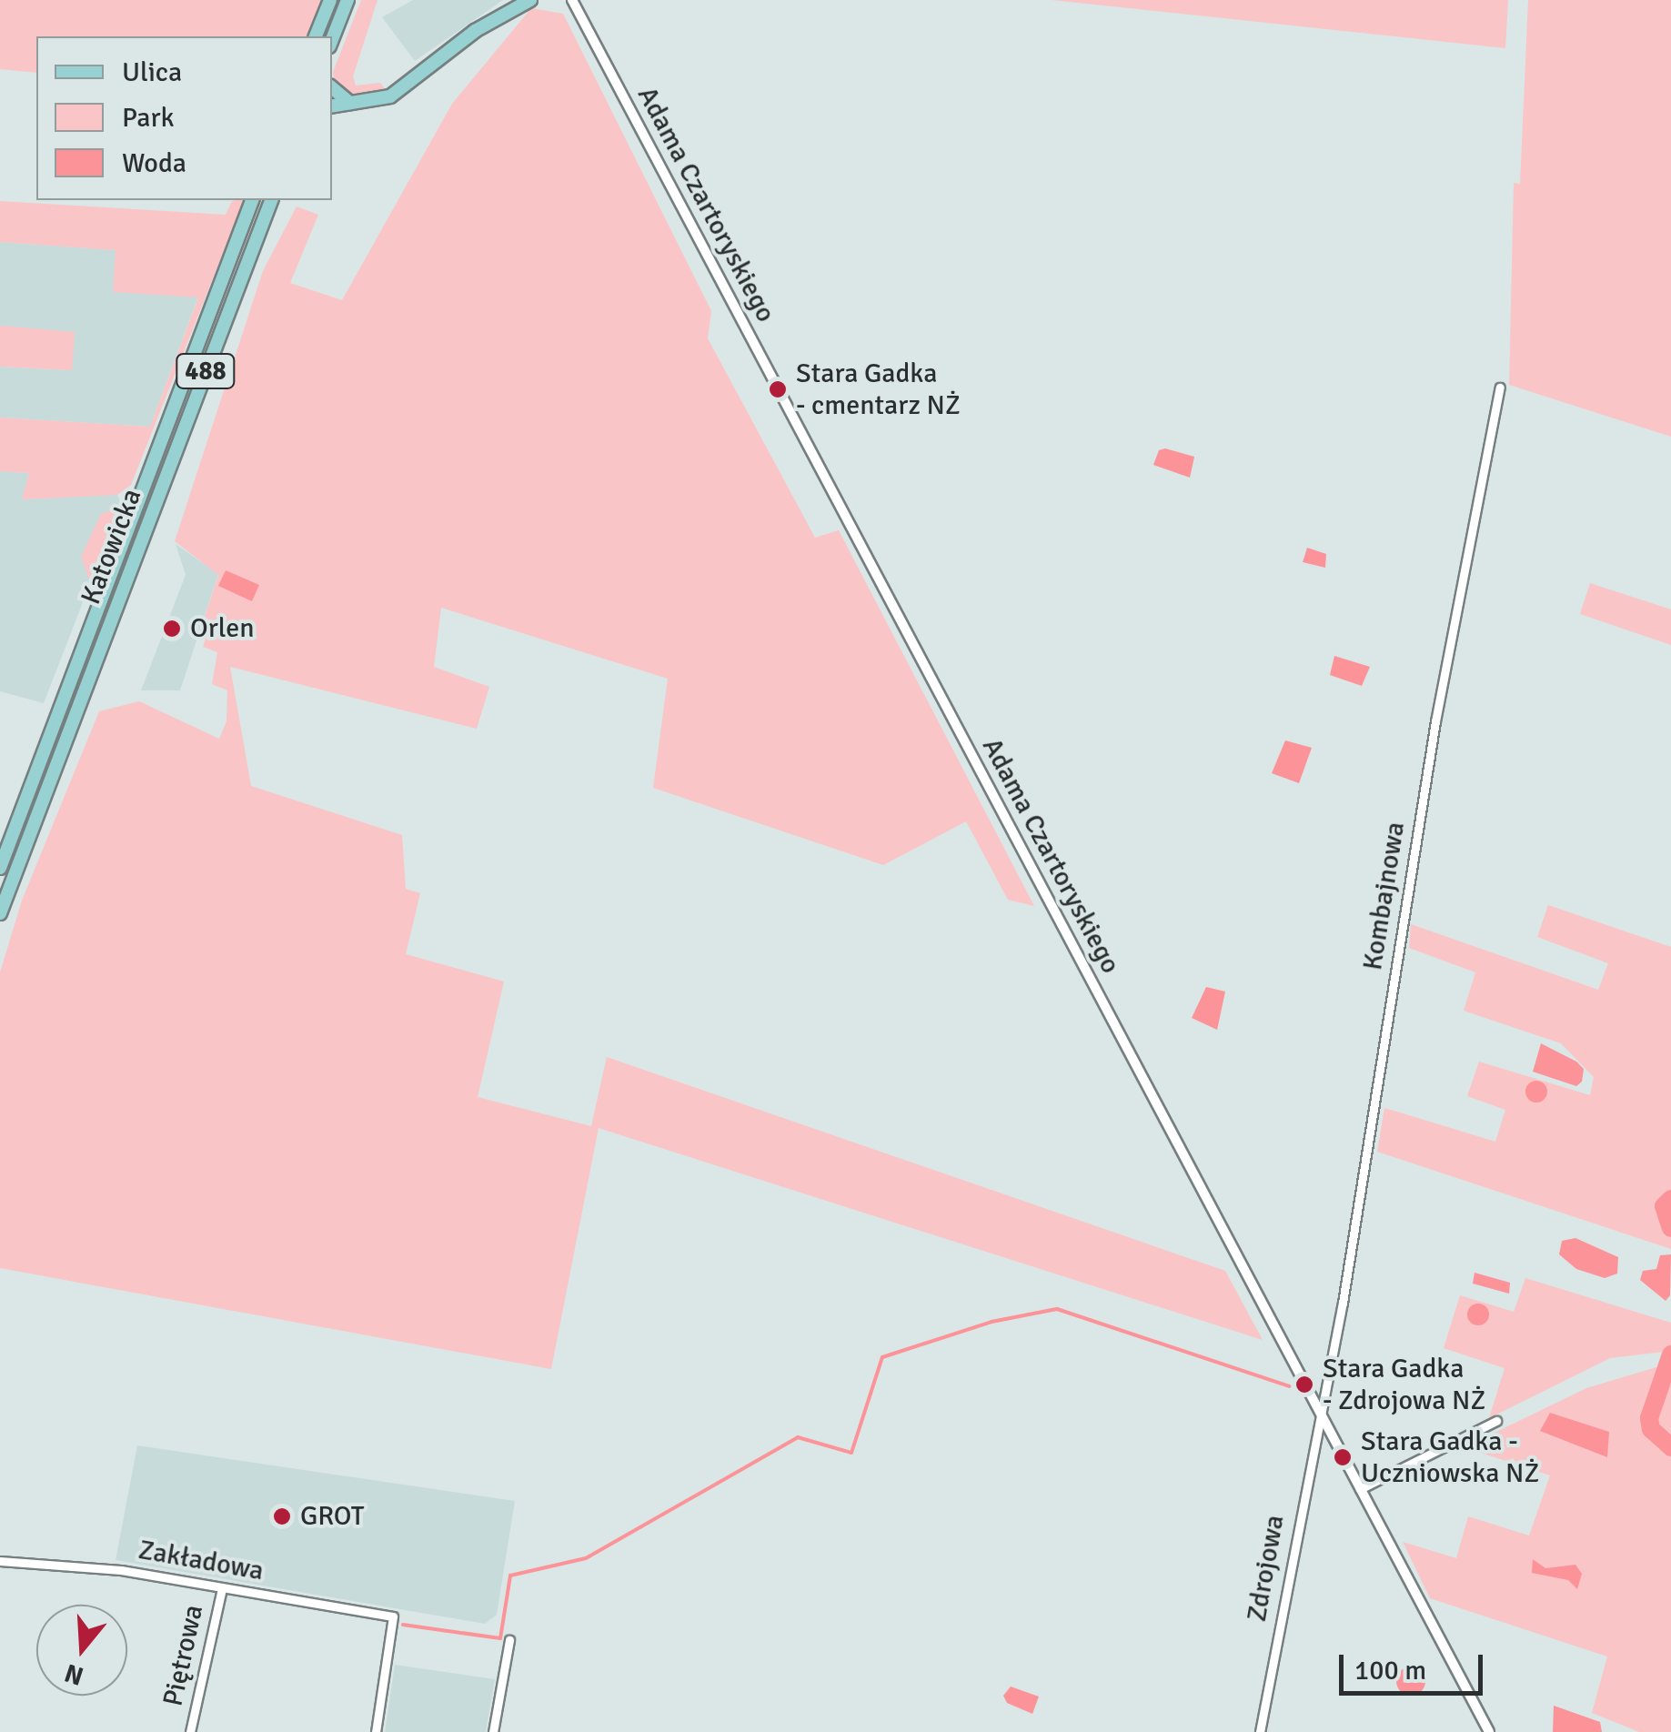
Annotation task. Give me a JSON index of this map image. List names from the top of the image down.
{
  "streets": {
    "main road": ["488", "Katowicka"],
    "street": [
      "Adama Czartoryskiego",
      "Kombajnowa",
      "Zakładowa",
      "Zdrojowa",
      "Piętrowa"
    ]
  },
  "crossings": [
    ["Adama Czartoryskiego", "Kombajnowa"],
    ["Adama Czartoryskiego", "Zdrojowa"],
    ["Kombajnowa", "Zdrojowa"],
    ["Zakładowa", "Piętrowa"]
  ],
  "places": [
    "Stara Gadka - cmentarz NŻ",
    "Orlen",
    "Stara Gadka - Zdrojowa NŻ",
    "Stara Gadka - Uczniowska NŻ",
    "GROT"
  ],
  "legend": ["Ulica", "Park", "Woda"],
  "scale_bar": "100 m",
  "north": "bottom"
}
